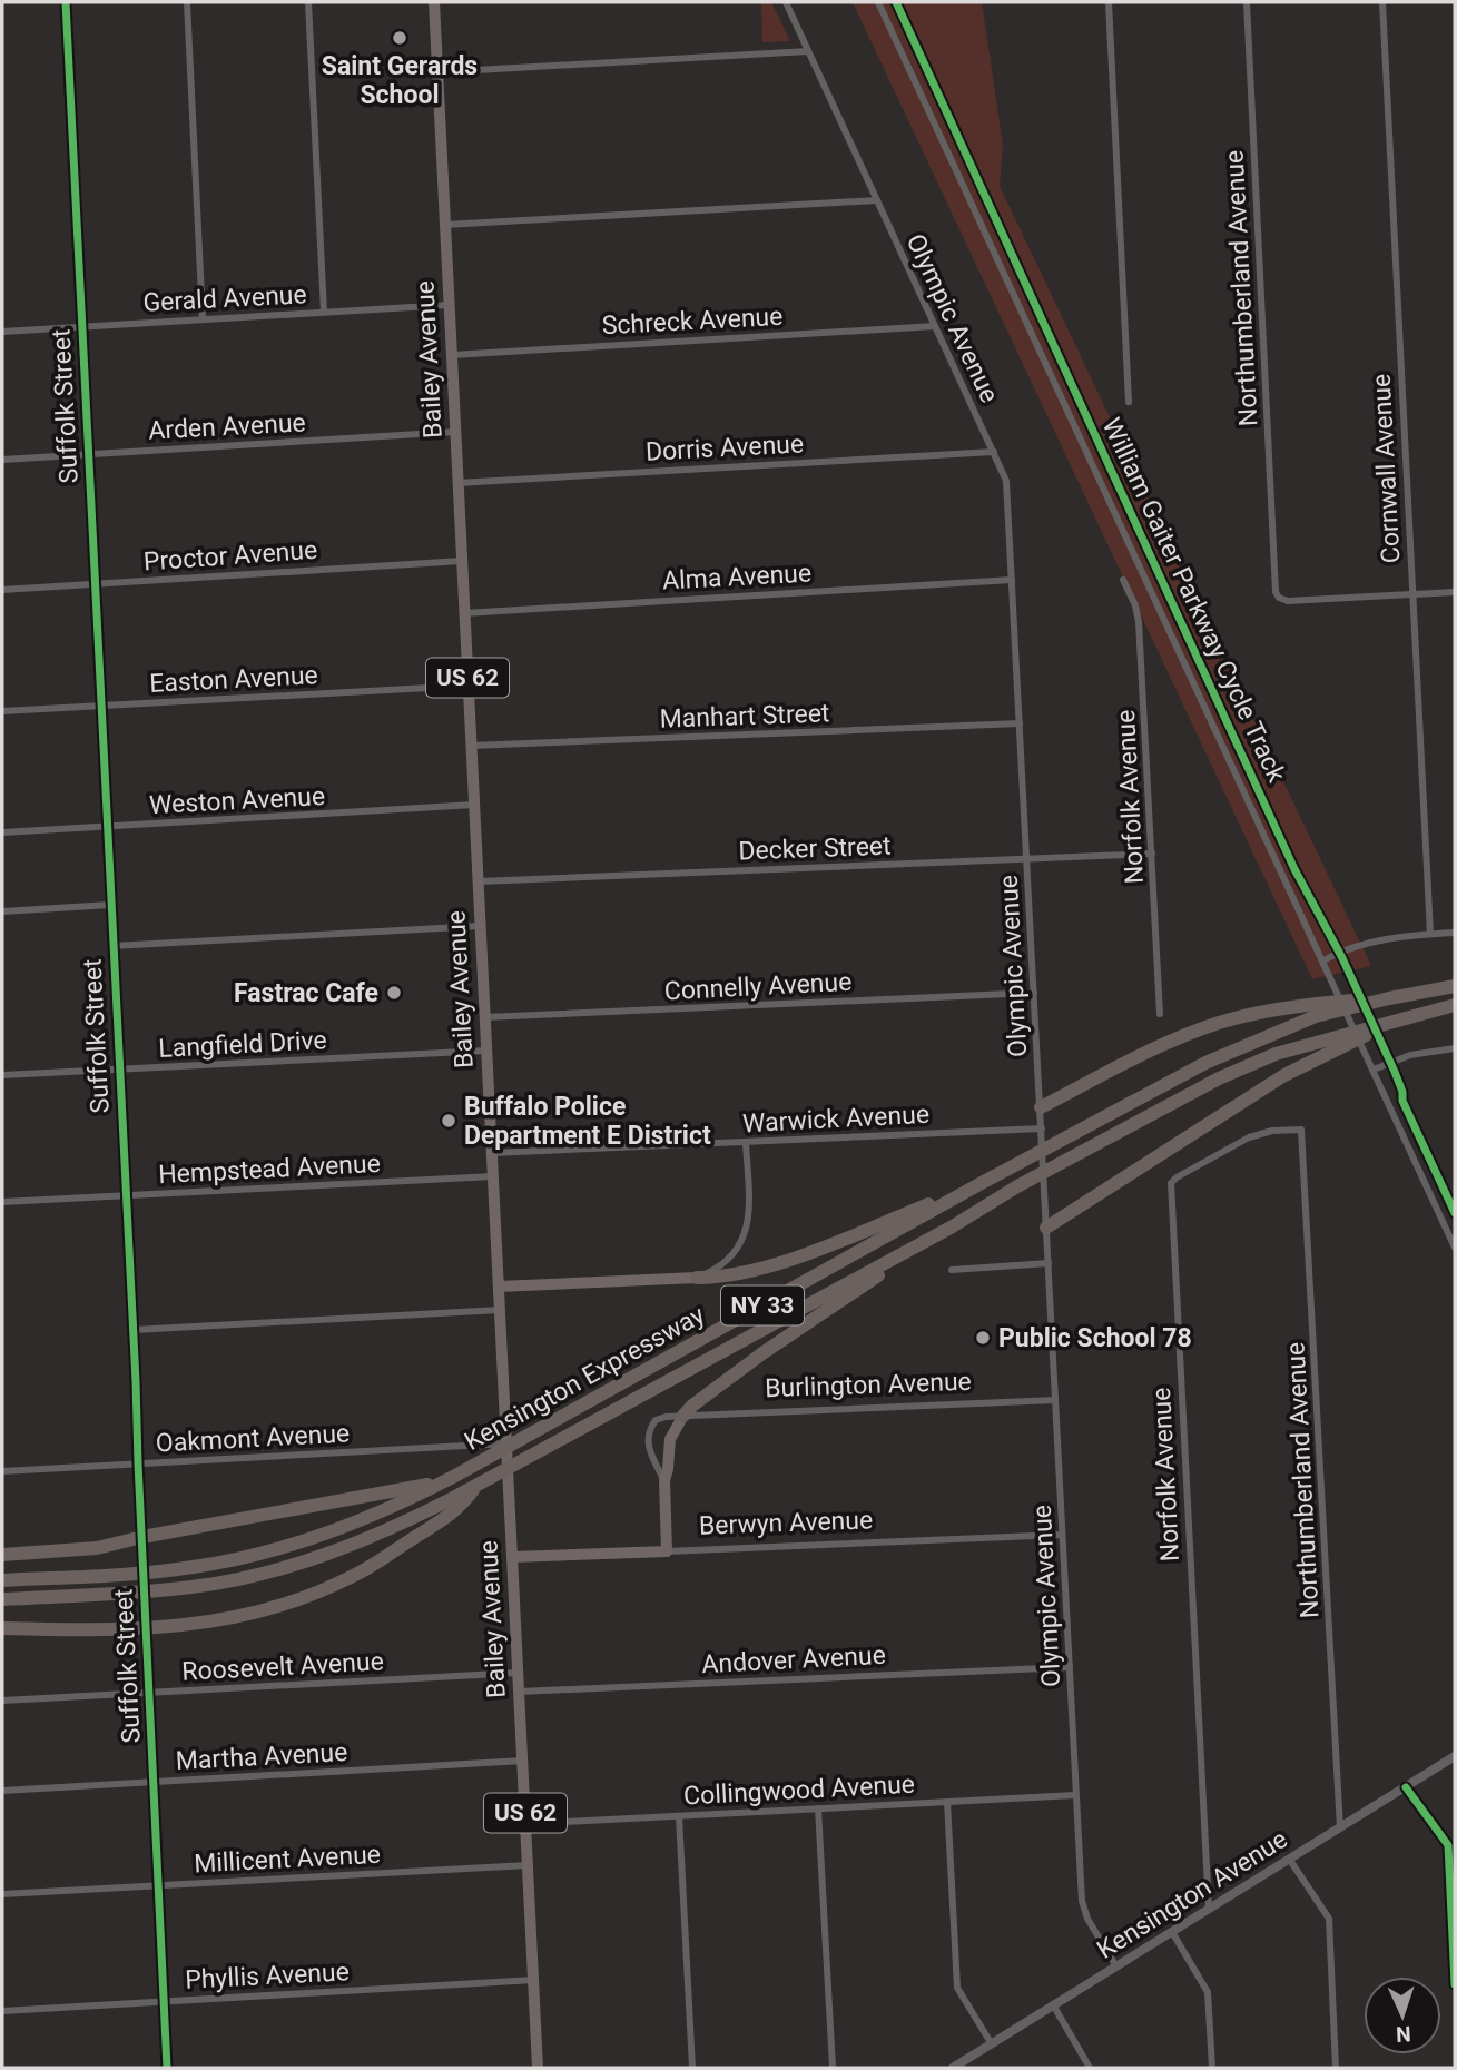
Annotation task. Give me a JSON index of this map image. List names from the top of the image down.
{
  "streets": {
    "highway": ["NY 33", "Kensington Expressway"],
    "main road": [
      "Bailey Avenue",
      "US 62",
      "Burlington Avenue",
      "Berwyn Avenue"
    ],
    "street": [
      "Northumberland Avenue",
      "Gerald Avenue",
      "Olympic Avenue",
      "Schreck Avenue",
      "Suffolk Street",
      "Arden Avenue",
      "Dorris Avenue",
      "Cornwall Avenue",
      "Proctor Avenue",
      "Alma Avenue",
      "Easton Avenue",
      "Manhart Street",
      "Norfolk Avenue",
      "Weston Avenue",
      "Decker Street",
      "Connelly Avenue",
      "Langfield Drive",
      "Warwick Avenue",
      "Hempstead Avenue",
      "Oakmont Avenue",
      "Andover Avenue",
      "Roosevelt Avenue",
      "Martha Avenue",
      "Collingwood Avenue",
      "Millicent Avenue",
      "Kensington Avenue",
      "Phyllis Avenue"
    ],
    "cycle path": ["William Gaiter Parkway Cycle Track"]
  },
  "crossings": [
    ["Northumberland Avenue", "Cornwall Avenue"],
    ["Northumberland Avenue", "Norfolk Avenue"],
    ["Northumberland Avenue", "Kensington Avenue"],
    ["Gerald Avenue", "Bailey Avenue"],
    ["Gerald Avenue", "Suffolk Street"],
    ["Olympic Avenue", "Schreck Avenue"],
    ["Olympic Avenue", "Dorris Avenue"],
    ["Olympic Avenue", "Alma Avenue"],
    ["Olympic Avenue", "Manhart Street"],
    ["Olympic Avenue", "Decker Street"],
    ["Olympic Avenue", "Connelly Avenue"],
    ["Olympic Avenue", "Warwick Avenue"],
    ["Olympic Avenue", "Burlington Avenue"],
    ["Olympic Avenue", "Berwyn Avenue"],
    ["Olympic Avenue", "Andover Avenue"],
    ["Olympic Avenue", "Collingwood Avenue"],
    ["Olympic Avenue", "Kensington Avenue"],
    ["Schreck Avenue", "Bailey Avenue"],
    ["Bailey Avenue", "Arden Avenue"],
    ["Bailey Avenue", "Dorris Avenue"],
    ["Bailey Avenue", "Proctor Avenue"],
    ["Bailey Avenue", "Alma Avenue"],
    ["Bailey Avenue", "Easton Avenue"],
    ["Bailey Avenue", "Manhart Street"],
    ["Bailey Avenue", "Weston Avenue"],
    ["Bailey Avenue", "Decker Street"],
    ["Bailey Avenue", "Connelly Avenue"],
    ["Bailey Avenue", "Langfield Drive"],
    ["Bailey Avenue", "Warwick Avenue"],
    ["Bailey Avenue", "Hempstead Avenue"],
    ["Bailey Avenue", "Oakmont Avenue"],
    ["Bailey Avenue", "Berwyn Avenue"],
    ["Bailey Avenue", "Andover Avenue"],
    ["Bailey Avenue", "Roosevelt Avenue"],
    ["Bailey Avenue", "Martha Avenue"],
    ["Bailey Avenue", "Collingwood Avenue"],
    ["Bailey Avenue", "Millicent Avenue"],
    ["Bailey Avenue", "Phyllis Avenue"],
    ["Suffolk Street", "Arden Avenue"],
    ["Suffolk Street", "Proctor Avenue"],
    ["Suffolk Street", "Easton Avenue"],
    ["Suffolk Street", "Weston Avenue"],
    ["Suffolk Street", "Langfield Drive"],
    ["Suffolk Street", "Hempstead Avenue"],
    ["Suffolk Street", "Oakmont Avenue"],
    ["Suffolk Street", "Roosevelt Avenue"],
    ["Suffolk Street", "Martha Avenue"],
    ["Suffolk Street", "Millicent Avenue"],
    ["Suffolk Street", "Phyllis Avenue"],
    ["Norfolk Avenue", "Decker Street"],
    ["Norfolk Avenue", "Kensington Avenue"],
    ["Burlington Avenue", "Berwyn Avenue"]
  ],
  "places": [
    "Saint Gerards School",
    "Fastrac Cafe",
    "Buffalo Police Department E District",
    "Public School 78"
  ],
  "north": "bottom"
}
